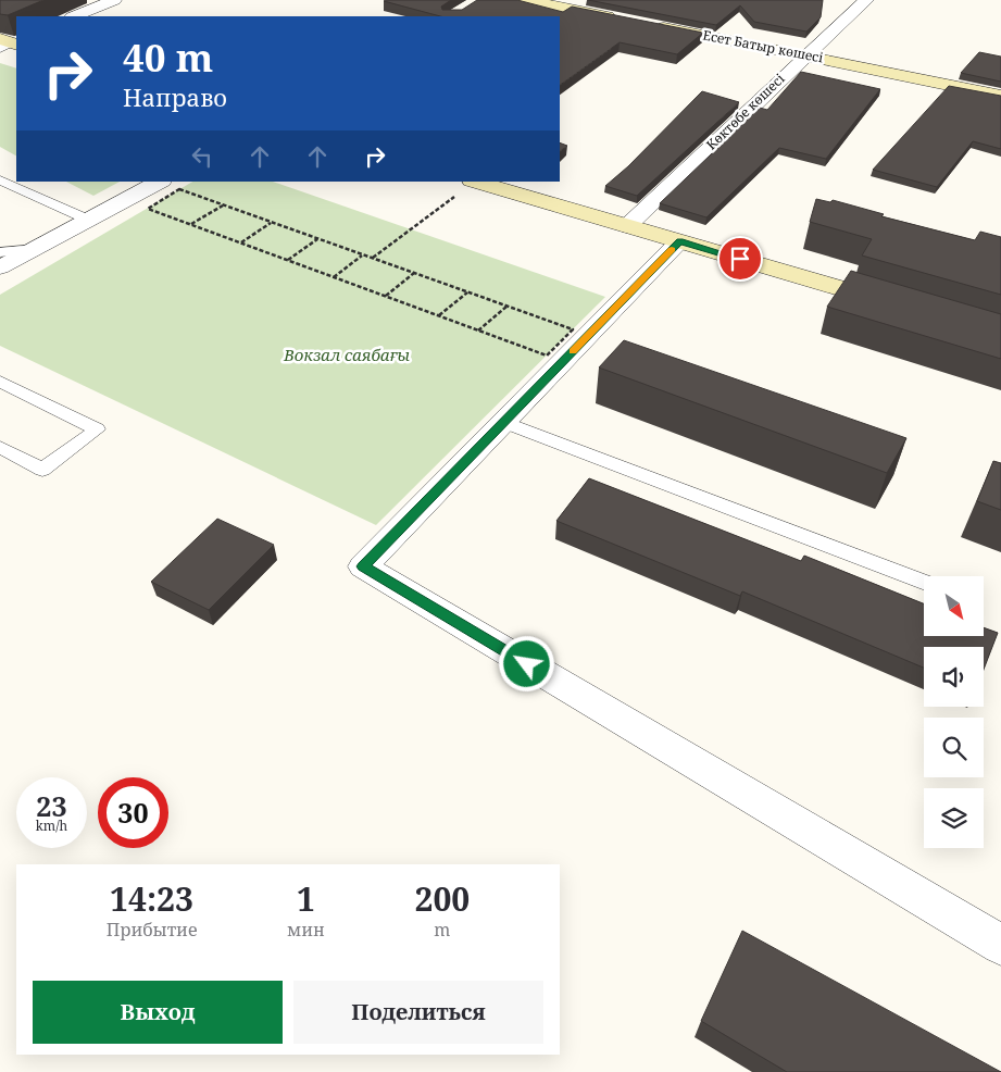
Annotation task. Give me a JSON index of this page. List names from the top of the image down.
{
  "streets": {
    "street": ["Есет Батыр көшесі", "Көктөбе көшесі"]
  },
  "crossings": [
    ["Есет Батыр көшесі", "Көктөбе көшесі"]
  ],
  "parks": ["Вокзал саябағы"],
  "north": "bottom right",
  "page": {
    "turn": ["40 m", "Направо"],
    "speed": "23 km/h",
    "limit": "30",
    "eta": [
      "14:23",
      "Прибытие",
      "1",
      "мин",
      "200",
      "m"
    ],
    "buttons": ["Выход", "Поделиться"]
  }
}
